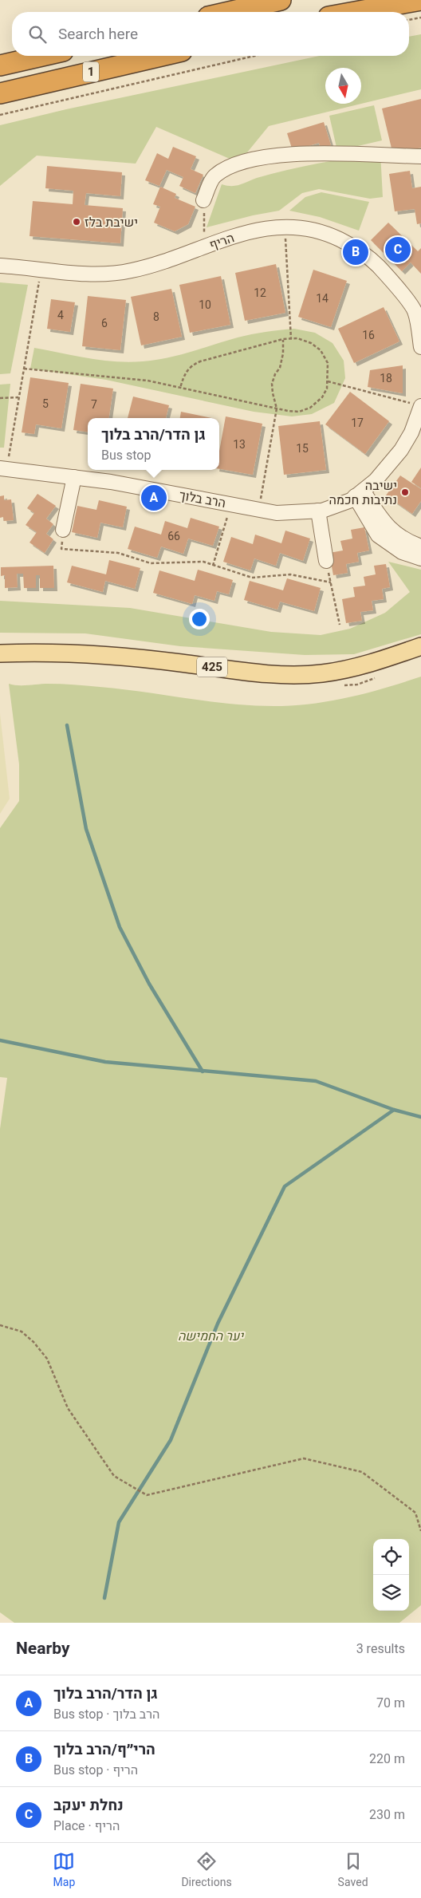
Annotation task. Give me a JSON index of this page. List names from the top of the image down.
{
  "streets": {
    "highway": ["1"],
    "main road": ["425"],
    "street": ["הריף", "הרב בלוך"]
  },
  "parks": ["יער החמישה"],
  "places": ["ישיבת בלז", "ישיבה נתיבות חכמה"],
  "house_numbers": [
    "12",
    "14",
    "10",
    "4",
    "8",
    "6",
    "16",
    "18",
    "5",
    "7",
    "17",
    "13",
    "15",
    "66"
  ],
  "north": "bottom",
  "page": {
    "search": "Search here",
    "pins": ["C", "B", "A"],
    "popup": ["גן הדר/הרב בלוך", "Bus stop"],
    "heading": ["Nearby", "3 results"],
    "list": [
      {
        "mark": "A",
        "name": "גן הדר/הרב בלוך",
        "note": "Bus stop · הרב בלוך",
        "value": "70 m"
      },
      {
        "mark": "B",
        "name": "הרי״ף/הרב בלוך",
        "note": "Bus stop · הריף",
        "value": "220 m"
      },
      {
        "mark": "C",
        "name": "נחלת יעקב",
        "note": "Place · הריף",
        "value": "230 m"
      }
    ],
    "nav": ["Map", "Directions", "Saved"]
  }
}
